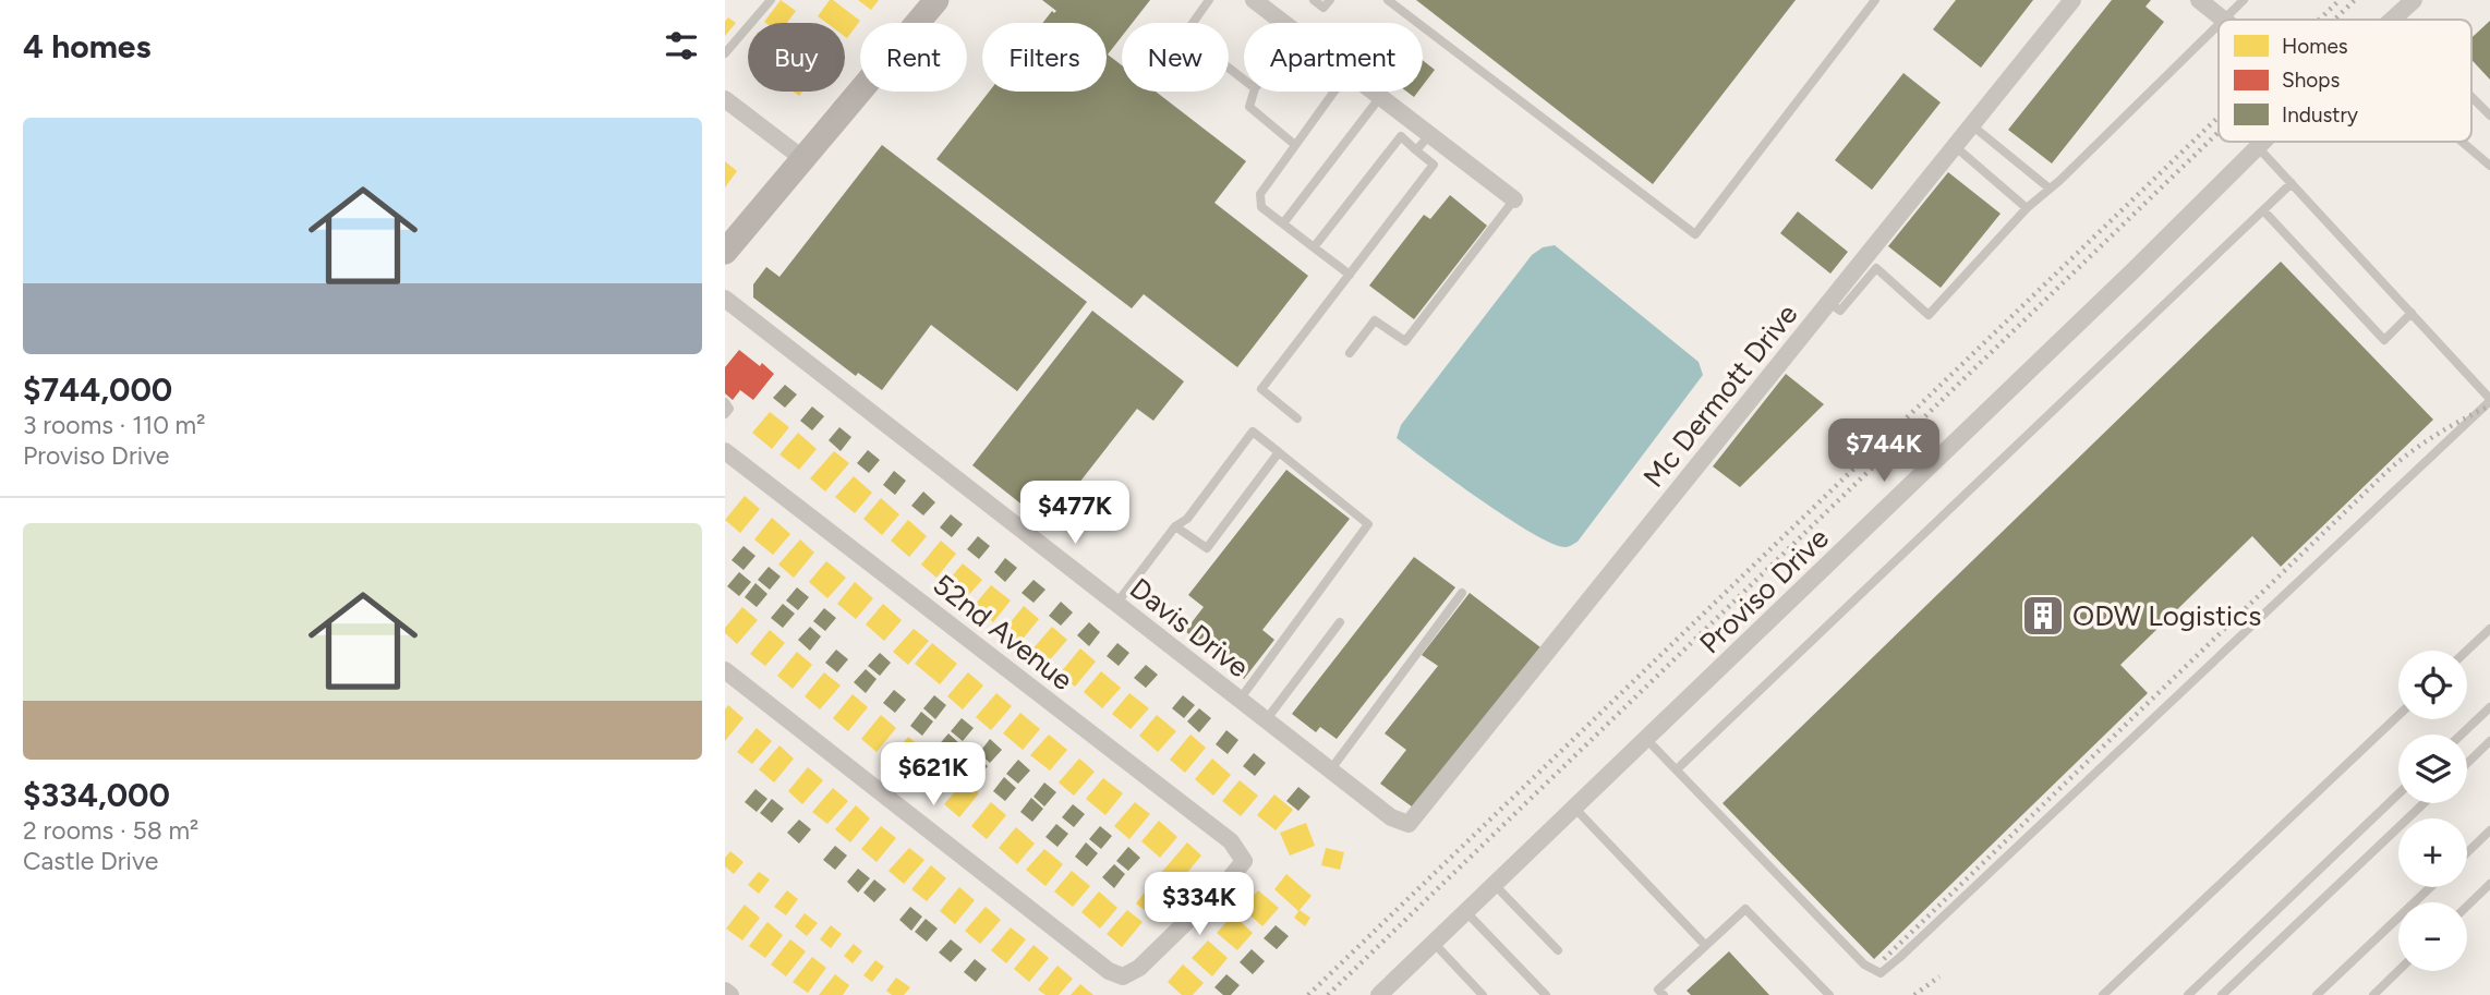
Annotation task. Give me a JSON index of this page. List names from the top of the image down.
{
  "streets": {
    "street": [
      "Mc Dermott Drive",
      "Proviso Drive",
      "Davis Drive",
      "52nd Avenue"
    ]
  },
  "crossings": [
    ["Mc Dermott Drive", "Davis Drive"]
  ],
  "places": {
    "building": ["ODW Logistics"]
  },
  "legend": ["Homes", "Shops", "Industry"],
  "page": {
    "heading": "4 homes",
    "chip": [
      "Buy",
      "Rent",
      "Filters",
      "New",
      "Apartment"
    ],
    "list": [
      {
        "name": "$744,000",
        "note": "3 rooms · 110 m² · Proviso Drive"
      },
      {
        "name": "$334,000",
        "note": "2 rooms · 58 m² · Castle Drive"
      }
    ],
    "price": [
      "$744K",
      "$477K",
      "$621K",
      "$334K"
    ],
    "map_buttons": ["+", "−"]
  }
}
